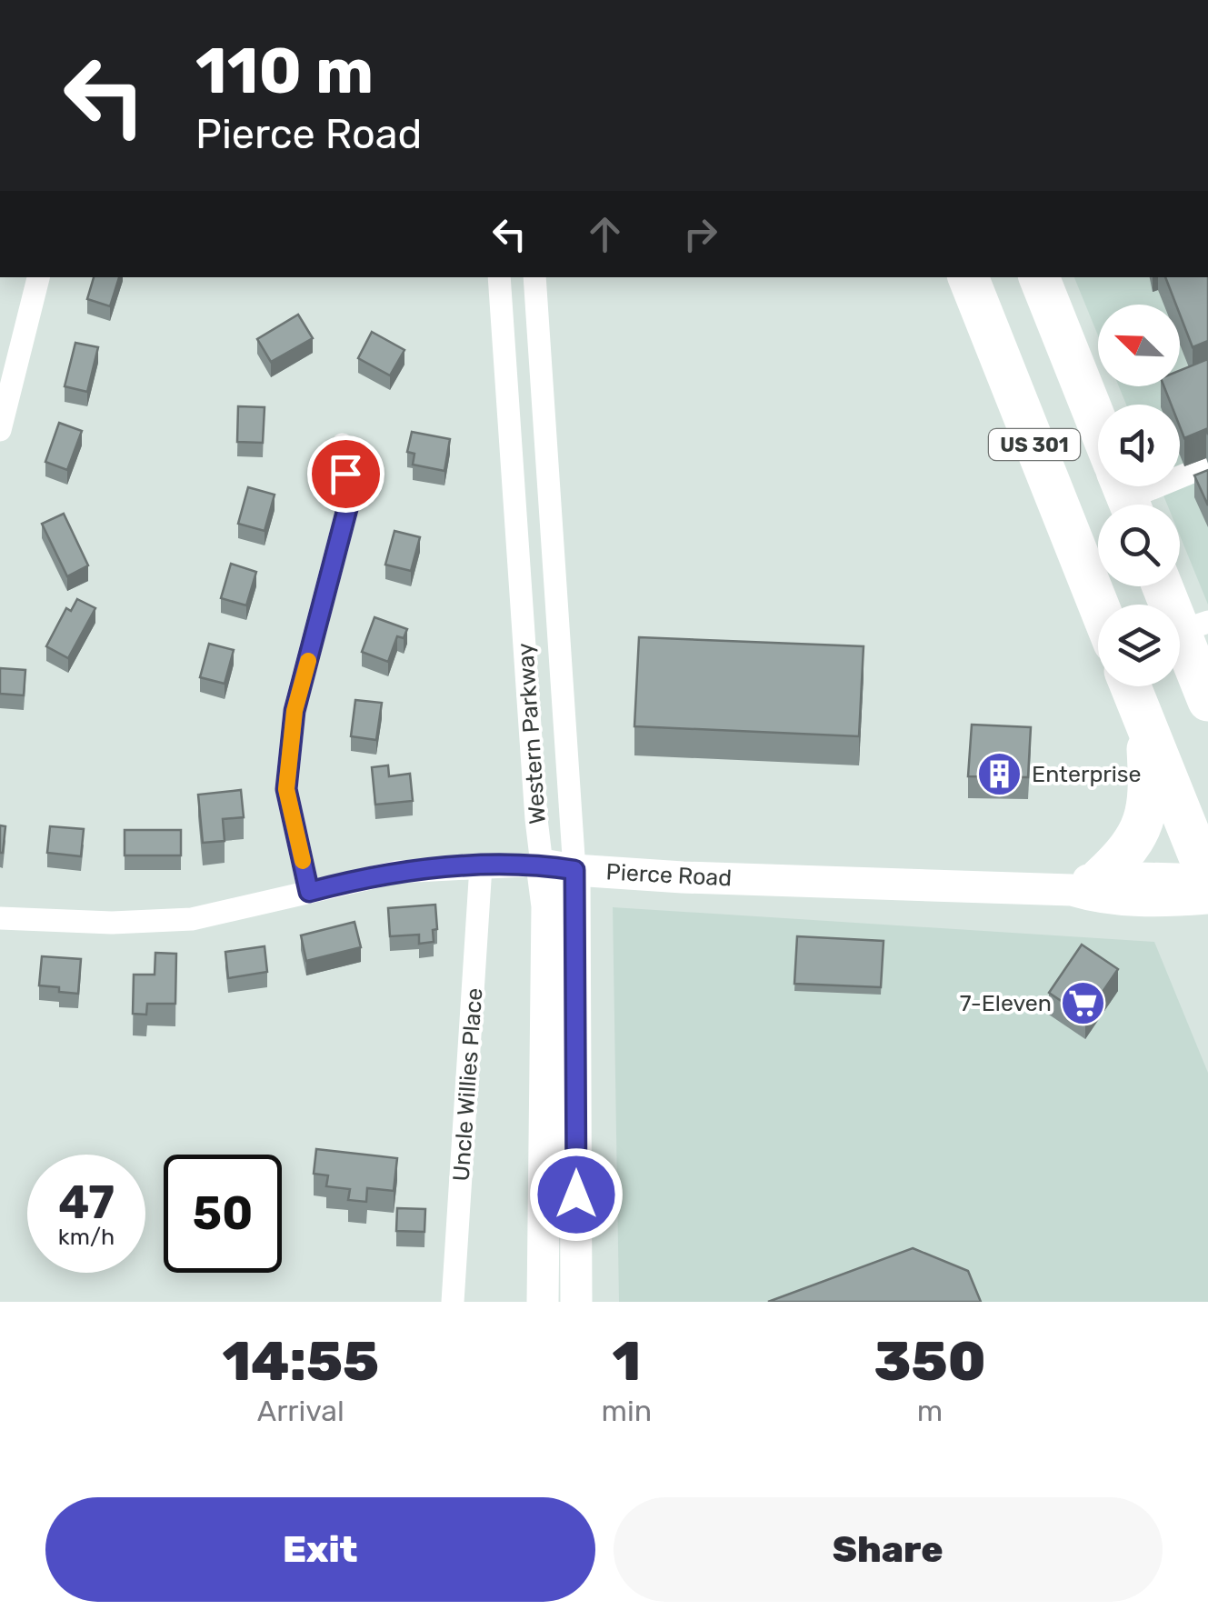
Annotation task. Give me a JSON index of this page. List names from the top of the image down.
{
  "streets": {
    "highway": ["US 301"],
    "main road": ["Western Parkway", "Pierce Road"],
    "street": ["Uncle Willies Place"]
  },
  "crossings": [
    ["Western Parkway", "Pierce Road"],
    ["Pierce Road", "Uncle Willies Place"]
  ],
  "places": {
    "building": ["Enterprise"],
    "supermarket": ["7-Eleven"]
  },
  "north": "top left",
  "page": {
    "turn": ["110 m", "Pierce Road"],
    "speed": "47 km/h",
    "limit": "50",
    "eta": [
      "14:55",
      "Arrival",
      "1",
      "min",
      "350",
      "m"
    ],
    "buttons": ["Exit", "Share"]
  }
}
